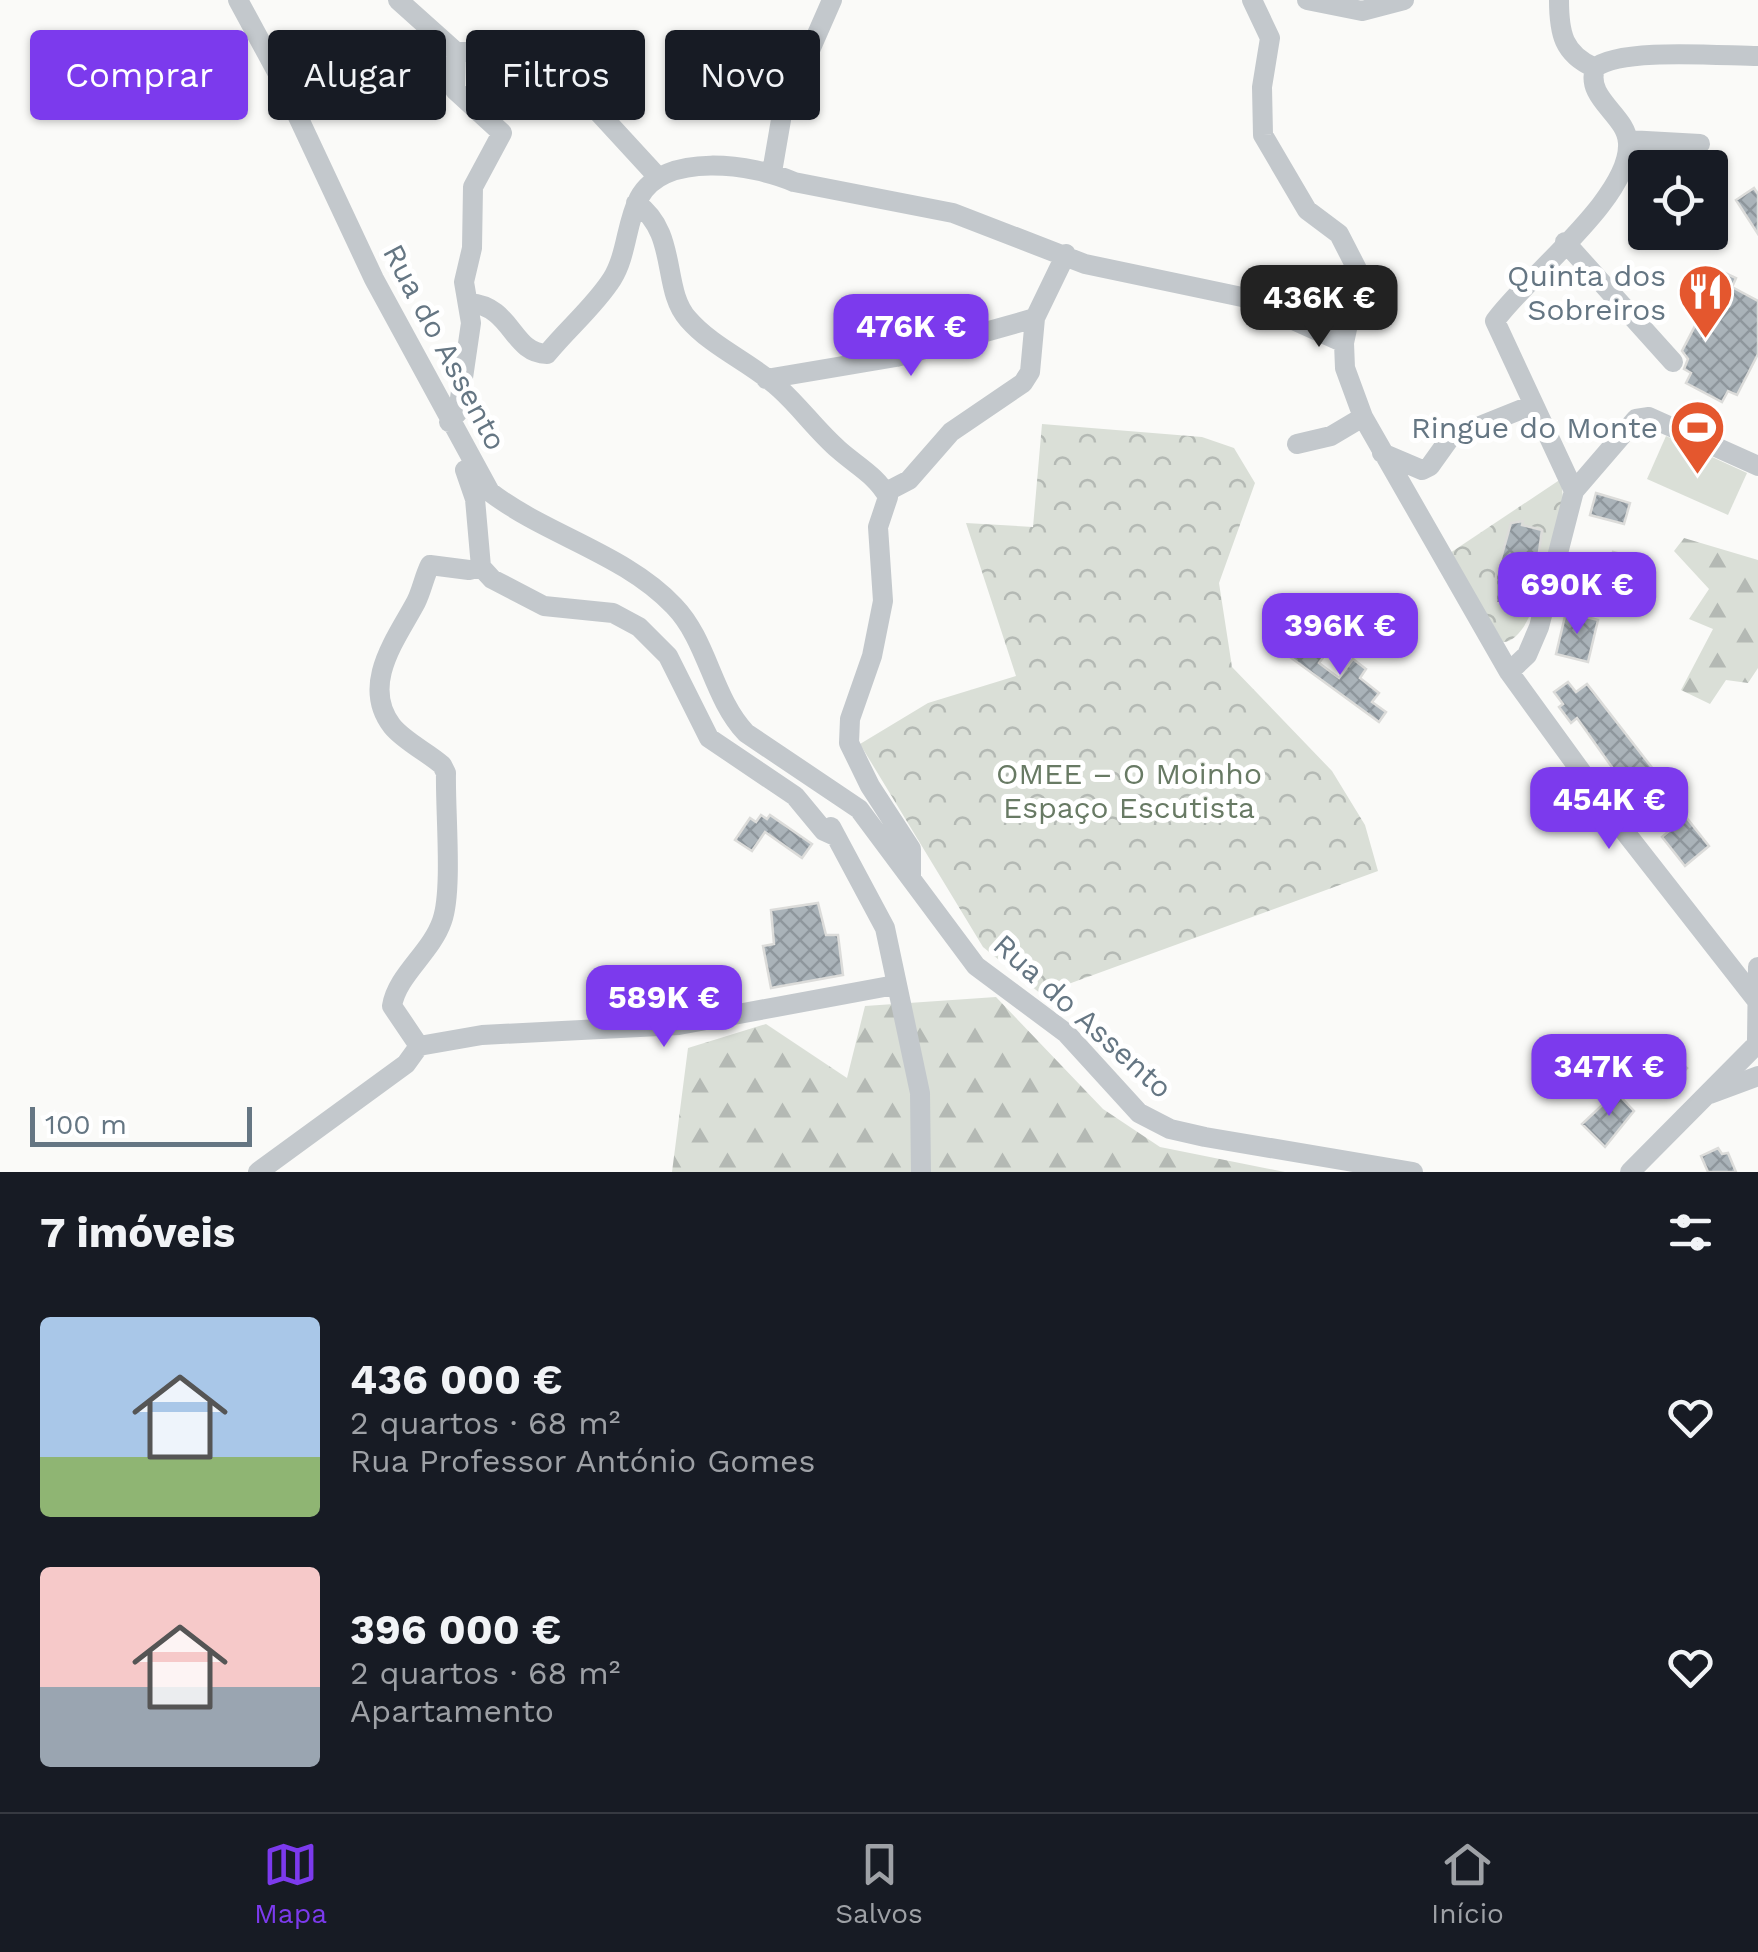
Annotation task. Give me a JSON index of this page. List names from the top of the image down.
{
  "streets": {
    "street": ["Rua do Assento"]
  },
  "parks": ["OMEE – O Moinho Espaço Escutista"],
  "places": {
    "restaurant": ["Quinta dos Sobreiros"],
    "sports": ["Ringue do Monte"]
  },
  "scale_bar": "100 m",
  "page": {
    "chip": [
      "Comprar",
      "Alugar",
      "Filtros",
      "Novo"
    ],
    "price": [
      "436K €",
      "476K €",
      "690K €",
      "396K €",
      "454K €",
      "589K €",
      "347K €"
    ],
    "scale": "100 m",
    "heading": "7 imóveis",
    "list": [
      {
        "name": "436 000 €",
        "note": "2 quartos · 68 m² · Rua Professor António Gomes"
      },
      {
        "name": "396 000 €",
        "note": "2 quartos · 68 m² · Apartamento"
      }
    ],
    "tabs": ["Mapa", "Salvos", "Início"]
  }
}
